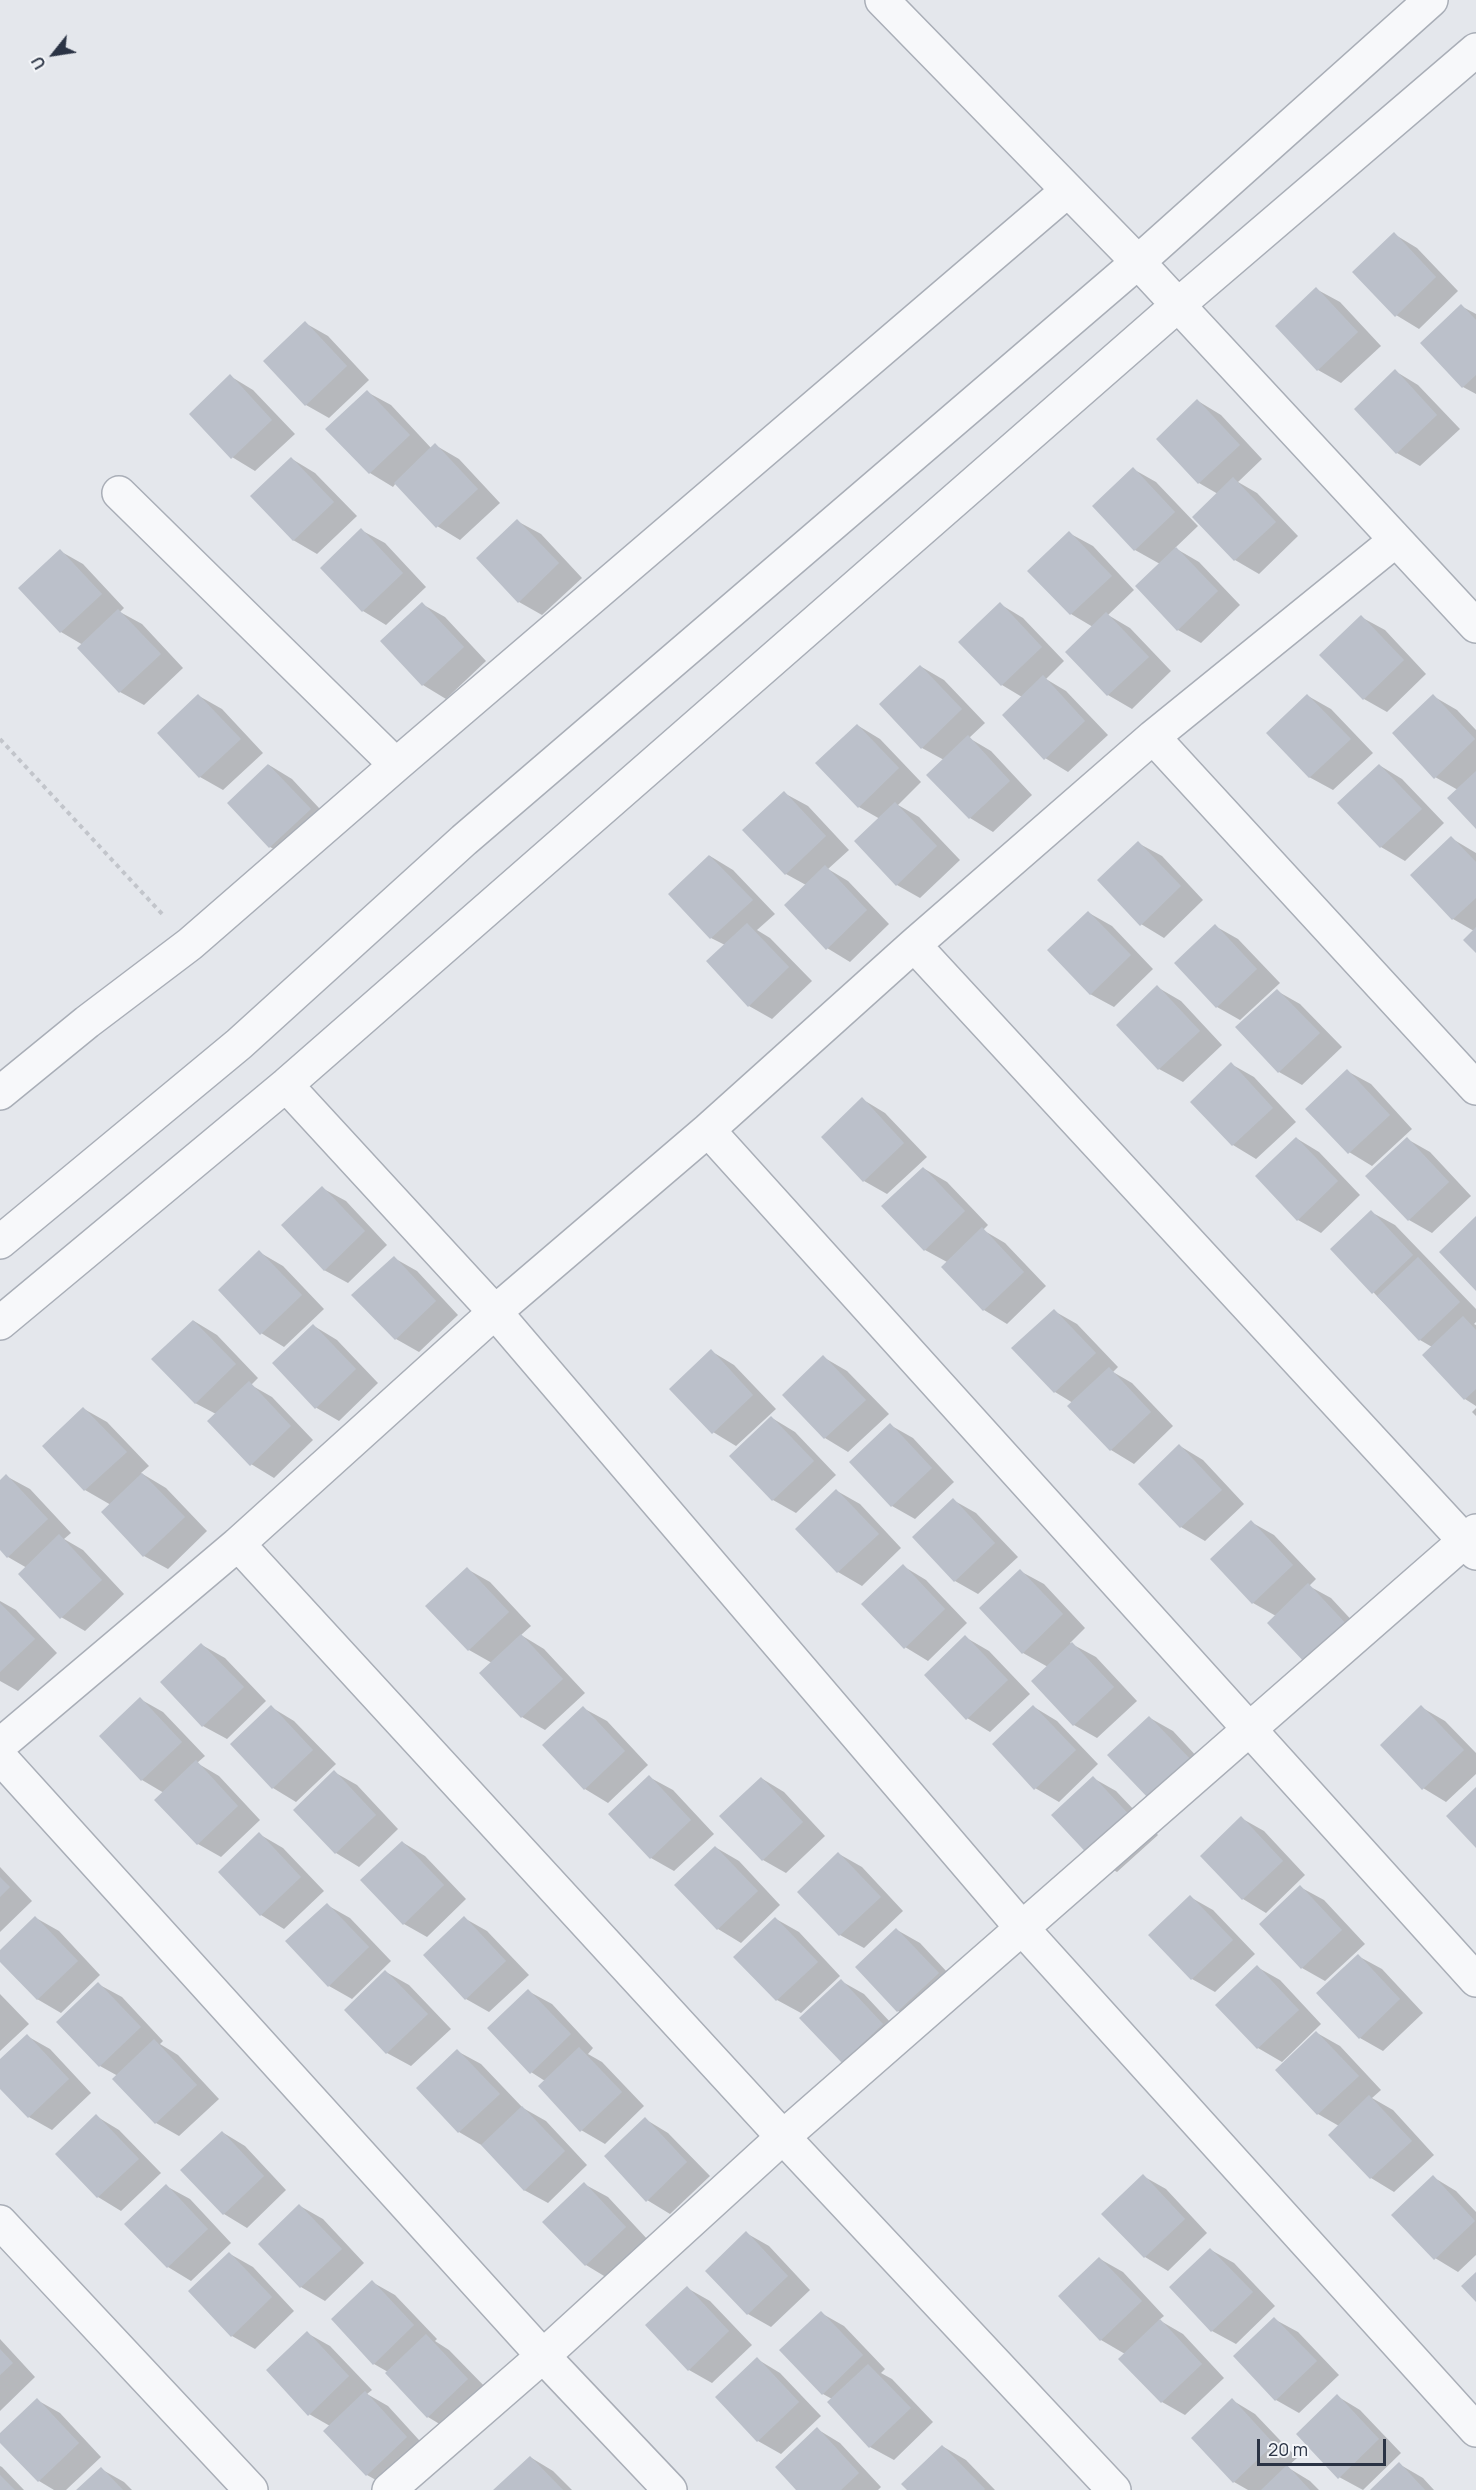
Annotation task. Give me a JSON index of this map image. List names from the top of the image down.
{
  "scale_bar": "20 m",
  "north": "bottom left"
}
